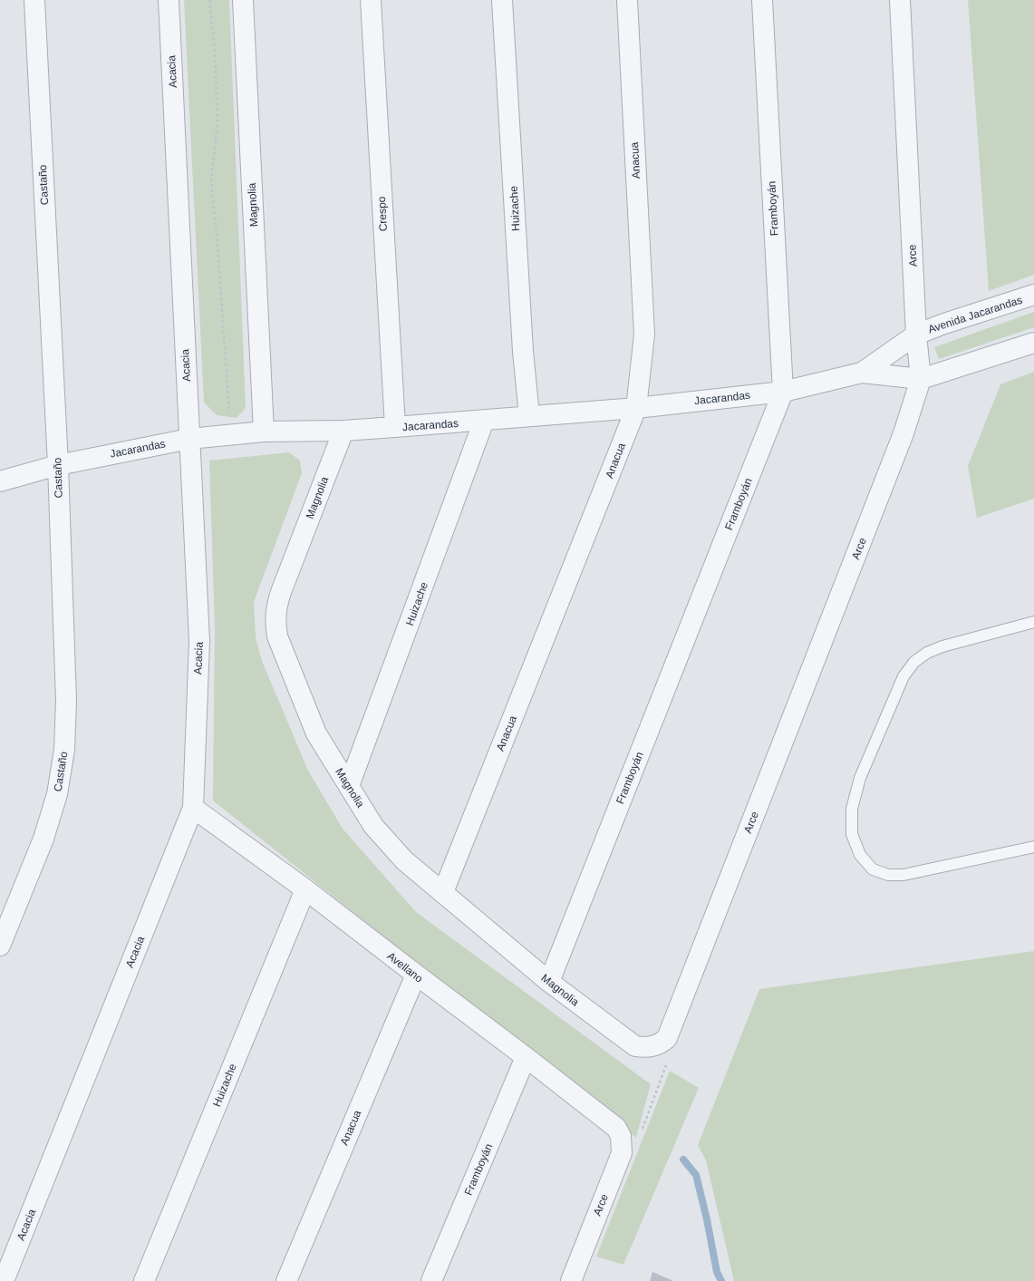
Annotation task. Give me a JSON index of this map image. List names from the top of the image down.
{
  "streets": {
    "street": [
      "Acacia",
      "Anacua",
      "Castaño",
      "Magnolia",
      "Huizache",
      "Framboyán",
      "Crespo",
      "Arce",
      "Avenida Jacarandas",
      "Jacarandas",
      "Avellano"
    ]
  },
  "crossings": [
    ["Acacia", "Jacarandas"],
    ["Acacia", "Avellano"],
    ["Anacua", "Magnolia"],
    ["Anacua", "Jacarandas"],
    ["Anacua", "Avellano"],
    ["Castaño", "Jacarandas"],
    ["Magnolia", "Huizache"],
    ["Magnolia", "Framboyán"],
    ["Magnolia", "Arce"],
    ["Magnolia", "Jacarandas"],
    ["Huizache", "Jacarandas"],
    ["Huizache", "Avellano"],
    ["Framboyán", "Jacarandas"],
    ["Framboyán", "Avellano"],
    ["Crespo", "Jacarandas"],
    ["Arce", "Avenida Jacarandas"],
    ["Arce", "Jacarandas"],
    ["Arce", "Avellano"],
    ["Avenida Jacarandas", "Jacarandas"]
  ]
}
